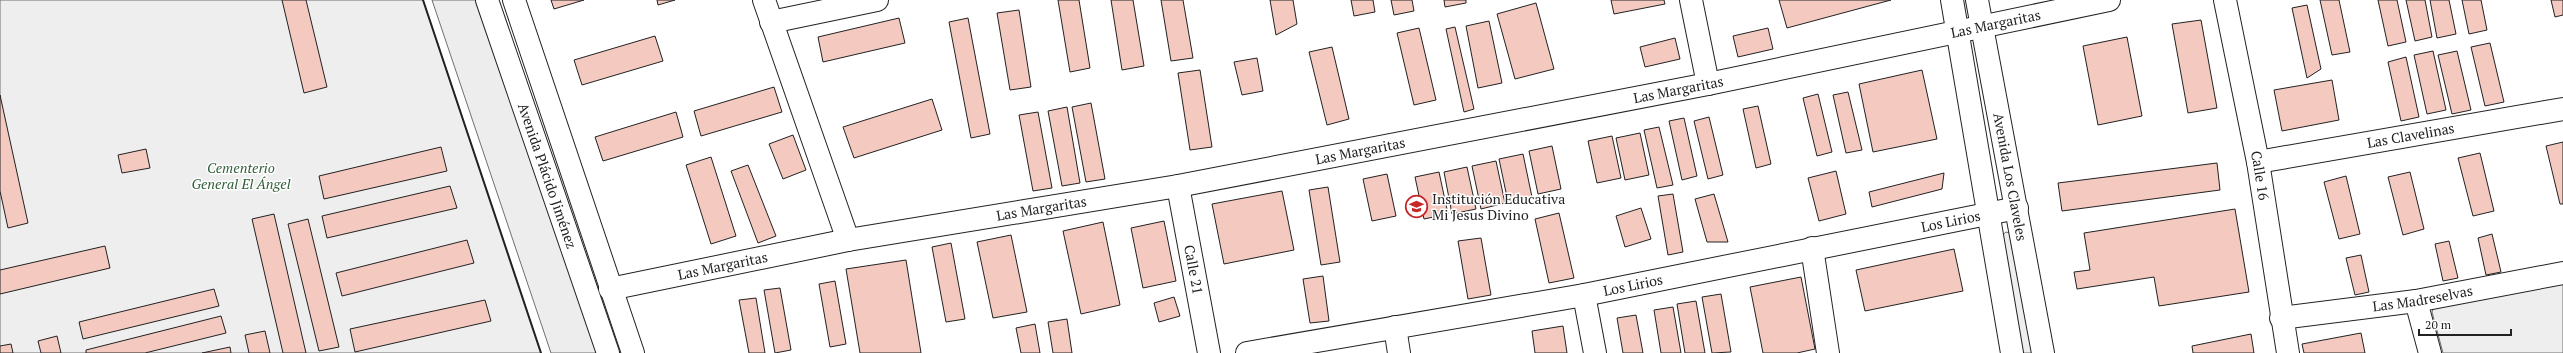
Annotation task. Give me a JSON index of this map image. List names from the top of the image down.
{
  "streets": {
    "street": [
      "Las Margaritas",
      "Las Clavelinas",
      "Avenida Plácido Jiménez",
      "Avenida Los Claveles",
      "Calle 16",
      "Los Lirios",
      "Calle 21",
      "Las Madreselvas"
    ]
  },
  "crossings": [
    ["Las Margaritas", "Avenida Plácido Jiménez"],
    ["Las Margaritas", "Avenida Los Claveles"],
    ["Las Margaritas", "Calle 21"],
    ["Las Clavelinas", "Calle 16"],
    ["Avenida Los Claveles", "Los Lirios"],
    ["Calle 16", "Las Madreselvas"]
  ],
  "parks": ["Cementerio General El Ángel"],
  "places": {
    "school or university": ["Institución Educativa Mi Jesus Divino"]
  },
  "scale_bar": "20 m"
}
